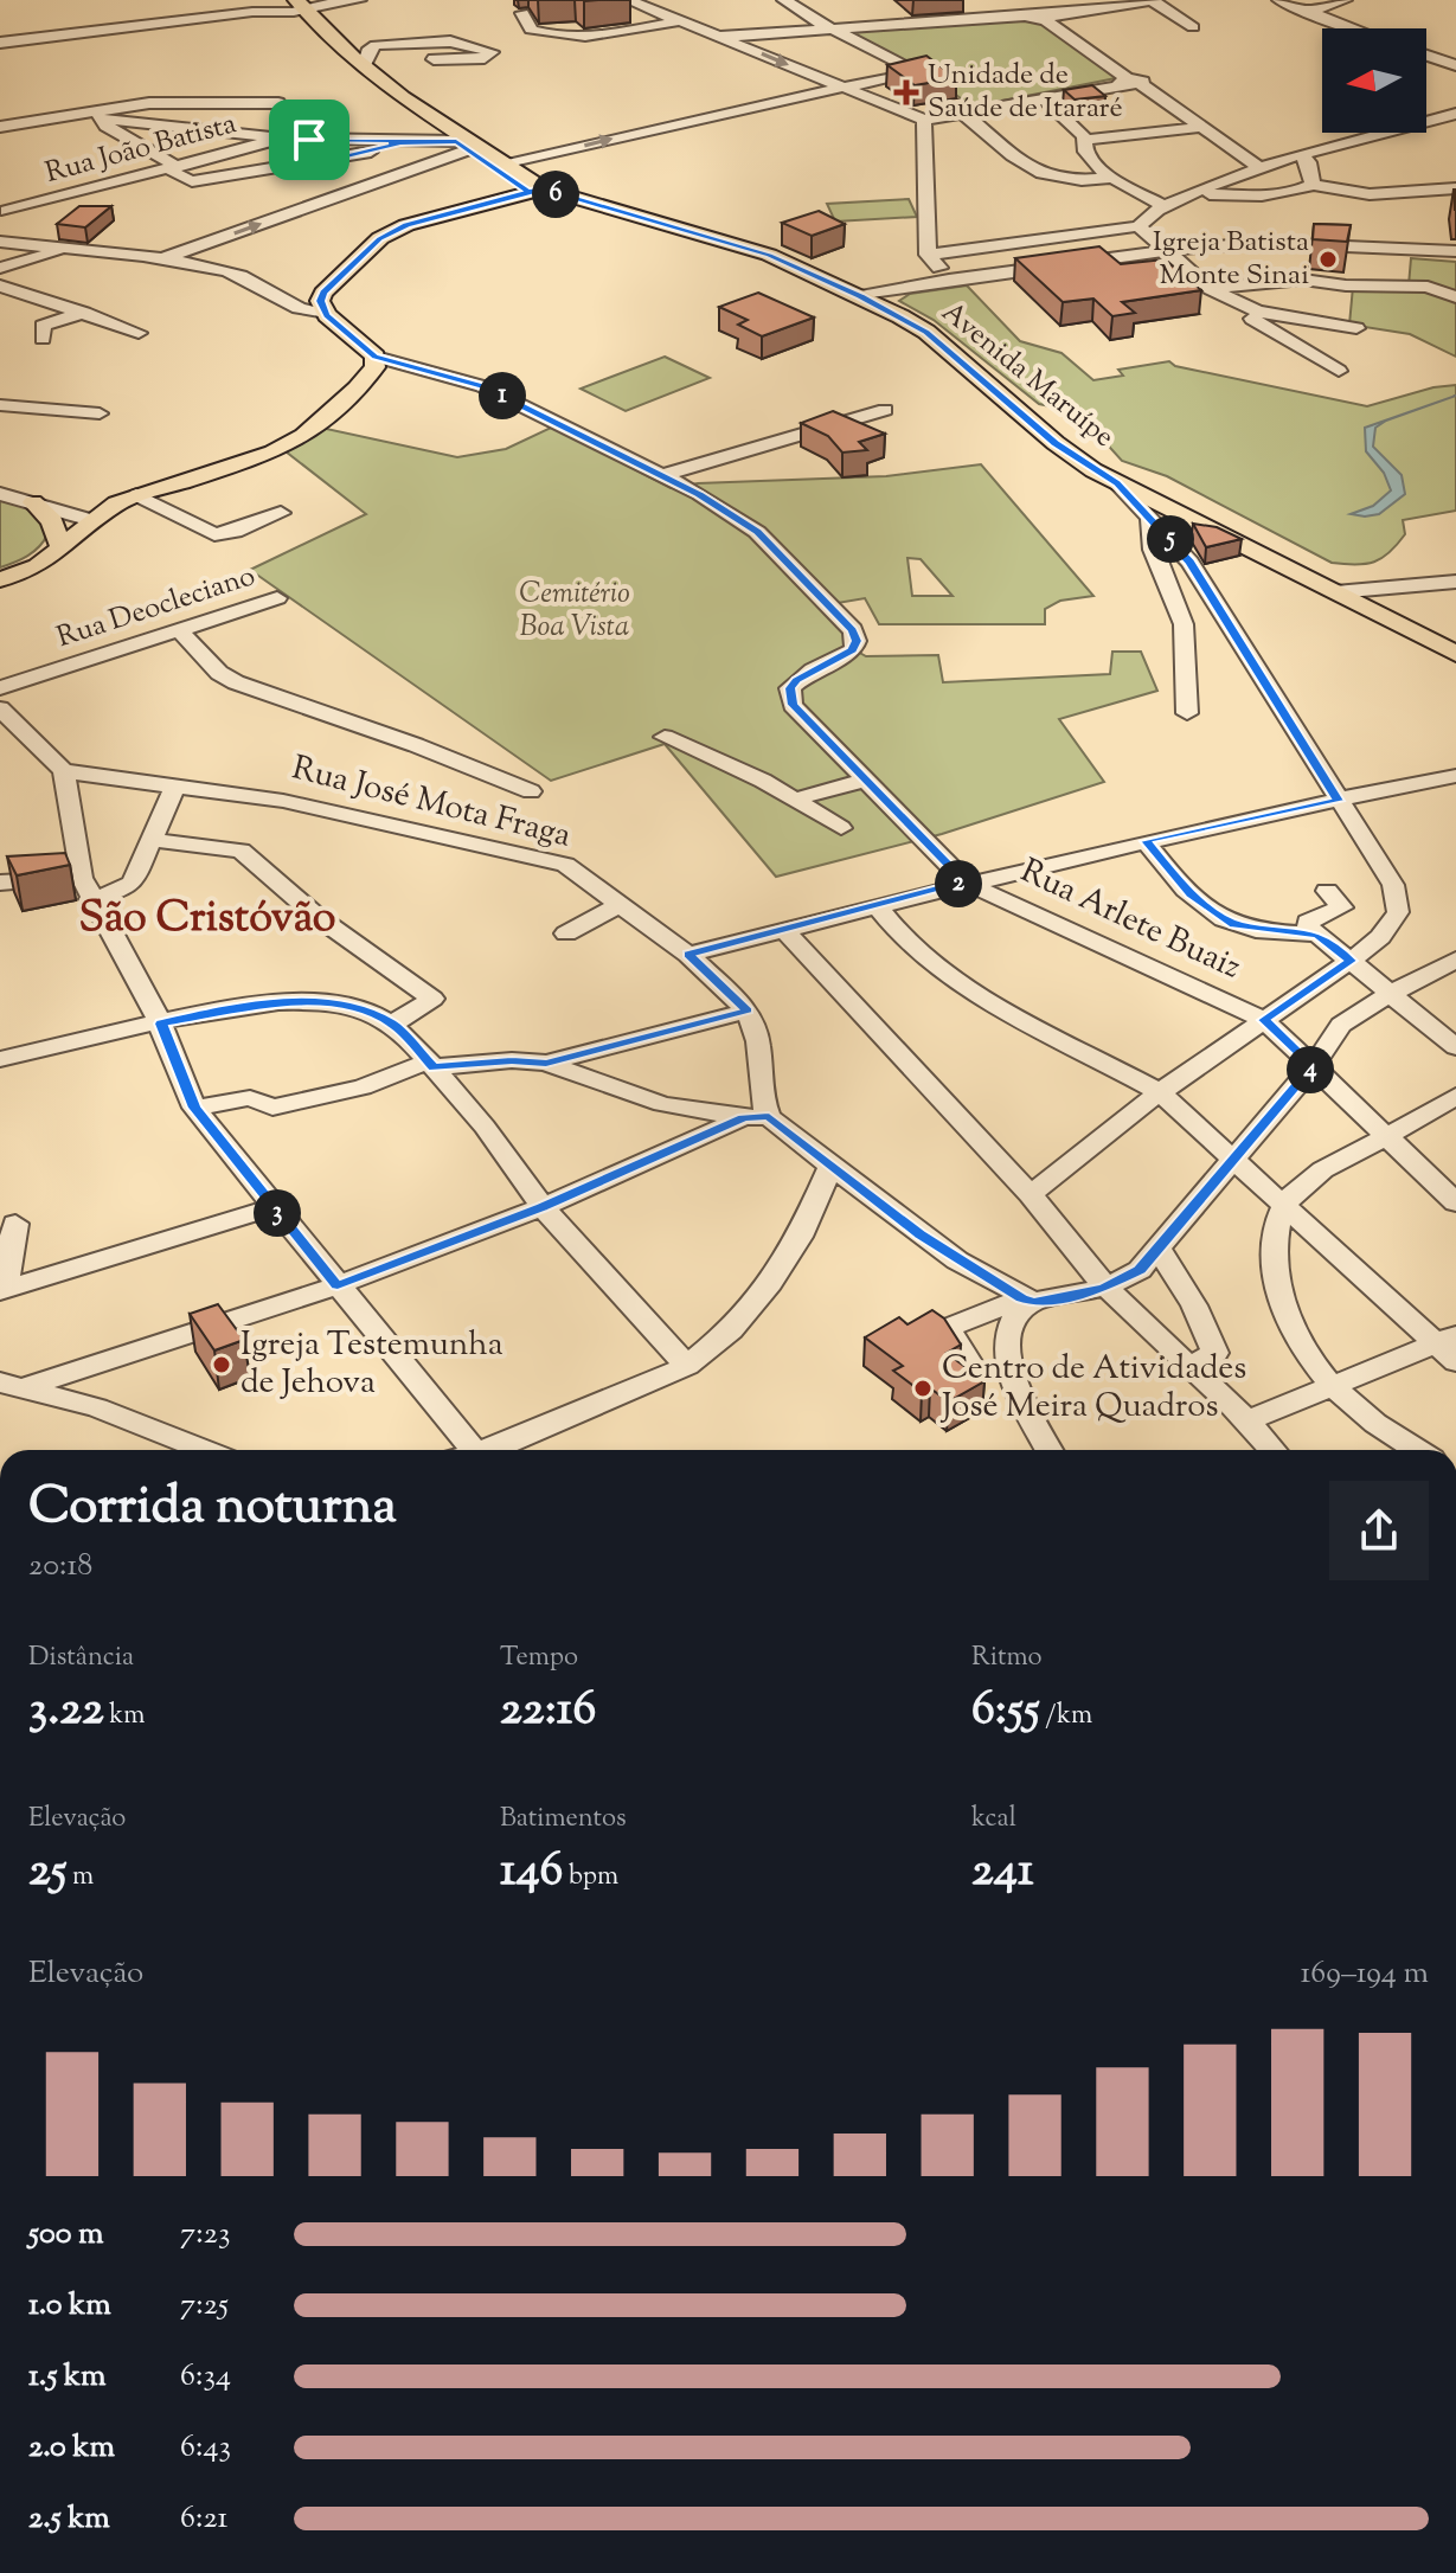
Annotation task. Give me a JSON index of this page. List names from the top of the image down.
{
  "streets": {
    "main road": ["Avenida Maruípe"],
    "street": [
      "Rua João Batista",
      "Rua Deocleciano",
      "Rua José Mota Fraga",
      "Rua Arlete Buaiz"
    ]
  },
  "districts": ["São Cristóvão"],
  "parks": ["Cemitério Boa Vista"],
  "places": {
    "health": ["Unidade de Saúde de Itararé"],
    "other": ["Igreja Batista Monte Sinai", "Igreja Testemunha de Jehova", "Centro de Atividades José Meira Quadros"]
  },
  "north": "left",
  "page": {
    "pins": [
      "6",
      "1",
      "5",
      "2",
      "4",
      "3"
    ],
    "heading": ["Corrida noturna", "20:18"],
    "stats": [
      ["Distância", "3.22 km"],
      ["Tempo", "22:16"],
      ["Ritmo", "6:55 /km"],
      ["Elevação", "25 m"],
      ["Batimentos", "146 bpm"],
      ["kcal", "241"]
    ],
    "chart": ["Elevação", "169–194 m"],
    "list": [
      {
        "name": "500 m",
        "note": "7:23"
      },
      {
        "name": "1.0 km",
        "note": "7:25"
      },
      {
        "name": "1.5 km",
        "note": "6:34"
      },
      {
        "name": "2.0 km",
        "note": "6:43"
      },
      {
        "name": "2.5 km",
        "note": "6:21"
      }
    ]
  }
}
